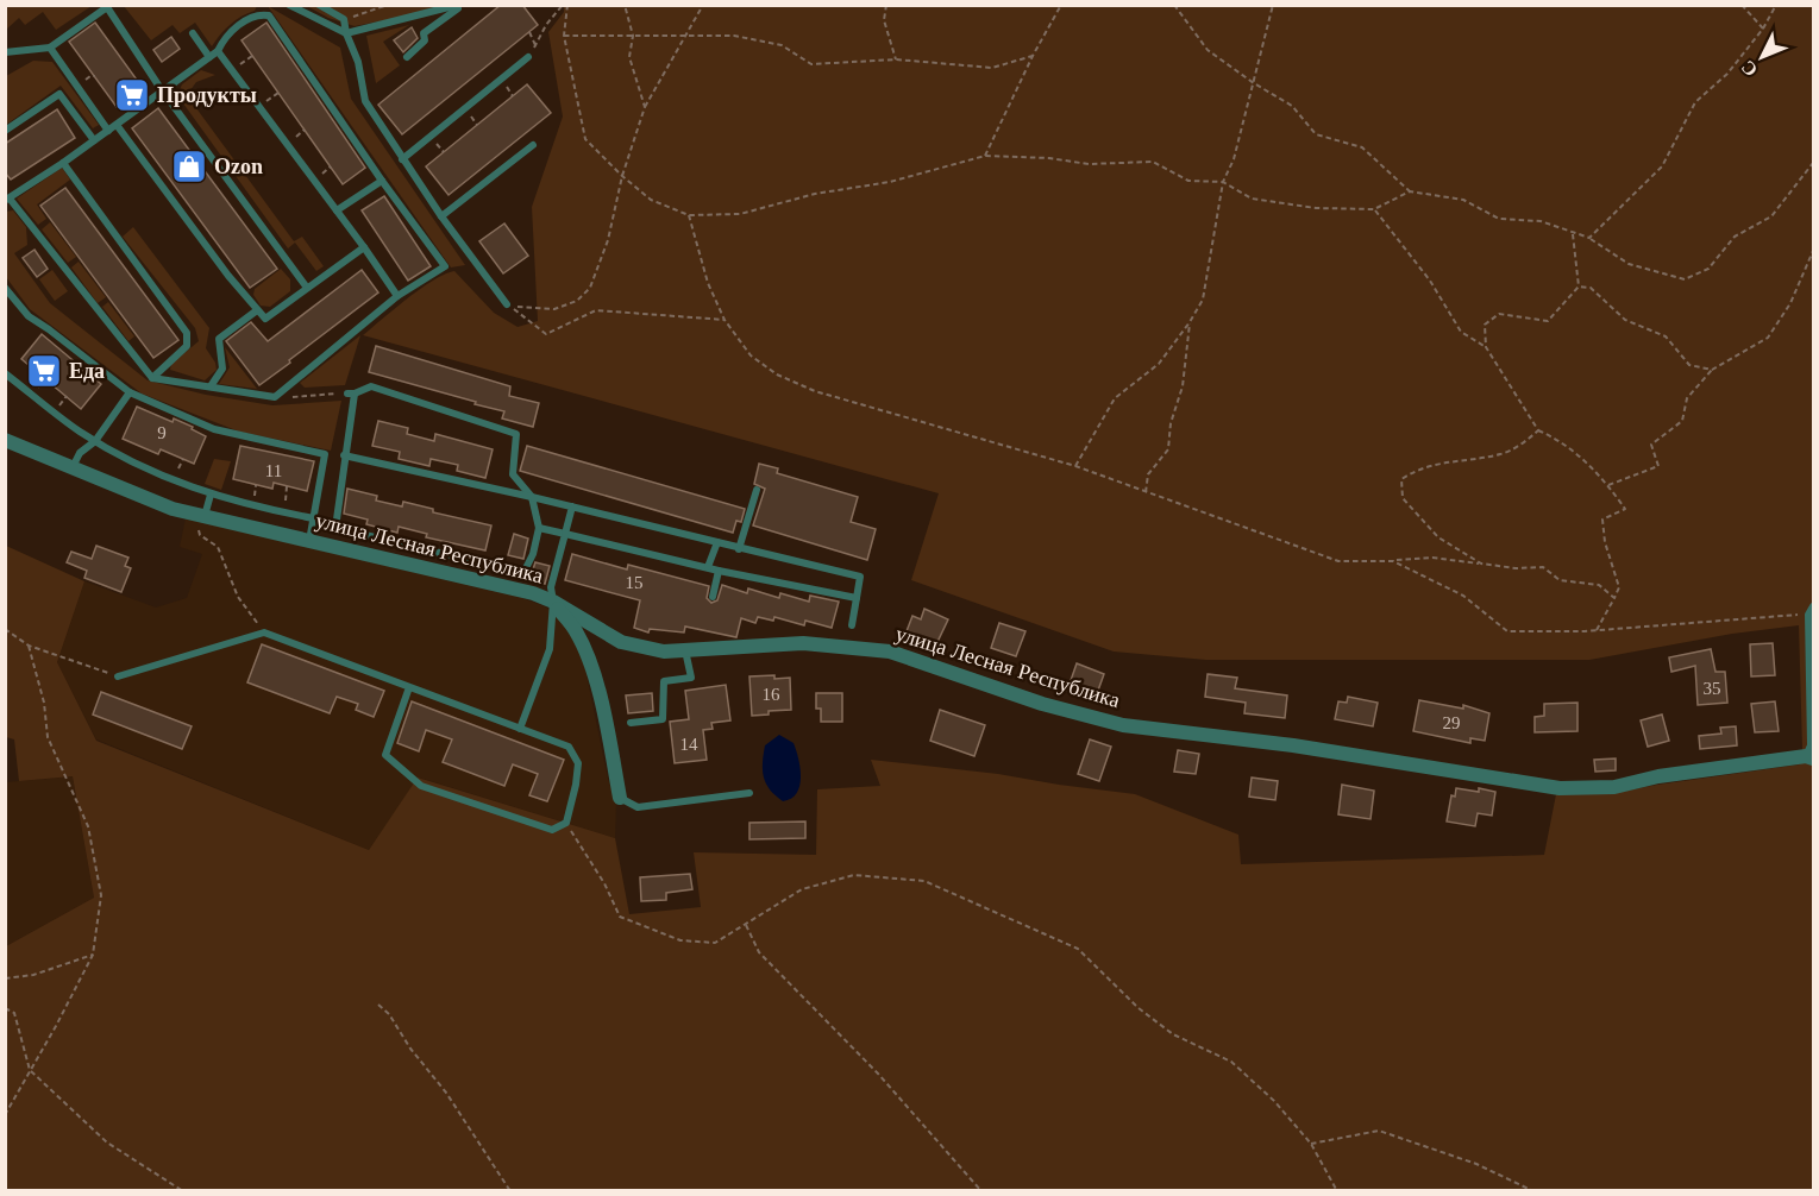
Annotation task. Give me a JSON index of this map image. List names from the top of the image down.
{
  "streets": {
    "street": ["улица Лесная Республика"]
  },
  "places": {
    "supermarket": ["Продукты", "Еда"],
    "shop": ["Ozon"]
  },
  "house_numbers": [
    "9",
    "11",
    "15",
    "35",
    "16",
    "29",
    "14"
  ],
  "north": "bottom left"
}
